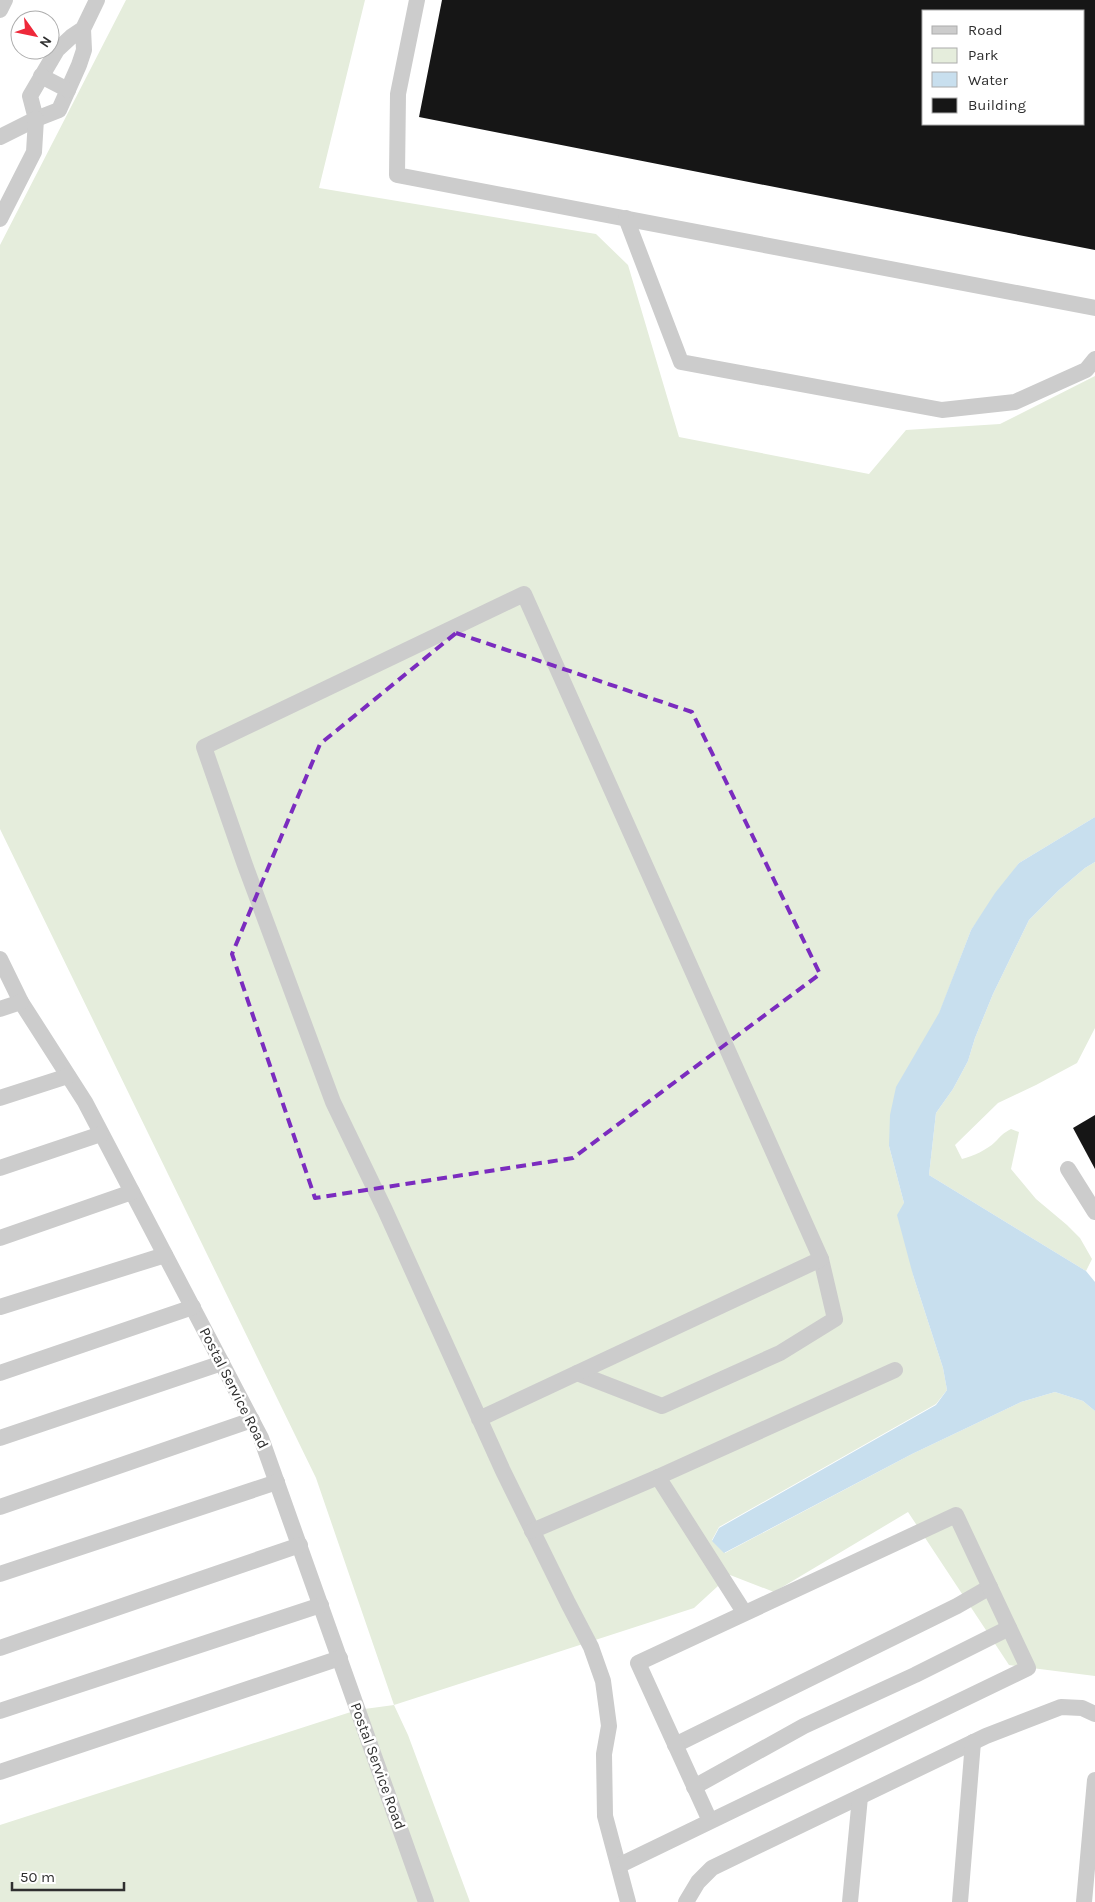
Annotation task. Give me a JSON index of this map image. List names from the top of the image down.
{
  "streets": {
    "street": ["Postal Service Road"]
  },
  "legend": [
    "Road",
    "Park",
    "Water",
    "Building"
  ],
  "scale_bar": "50 m",
  "north": "bottom right"
}
